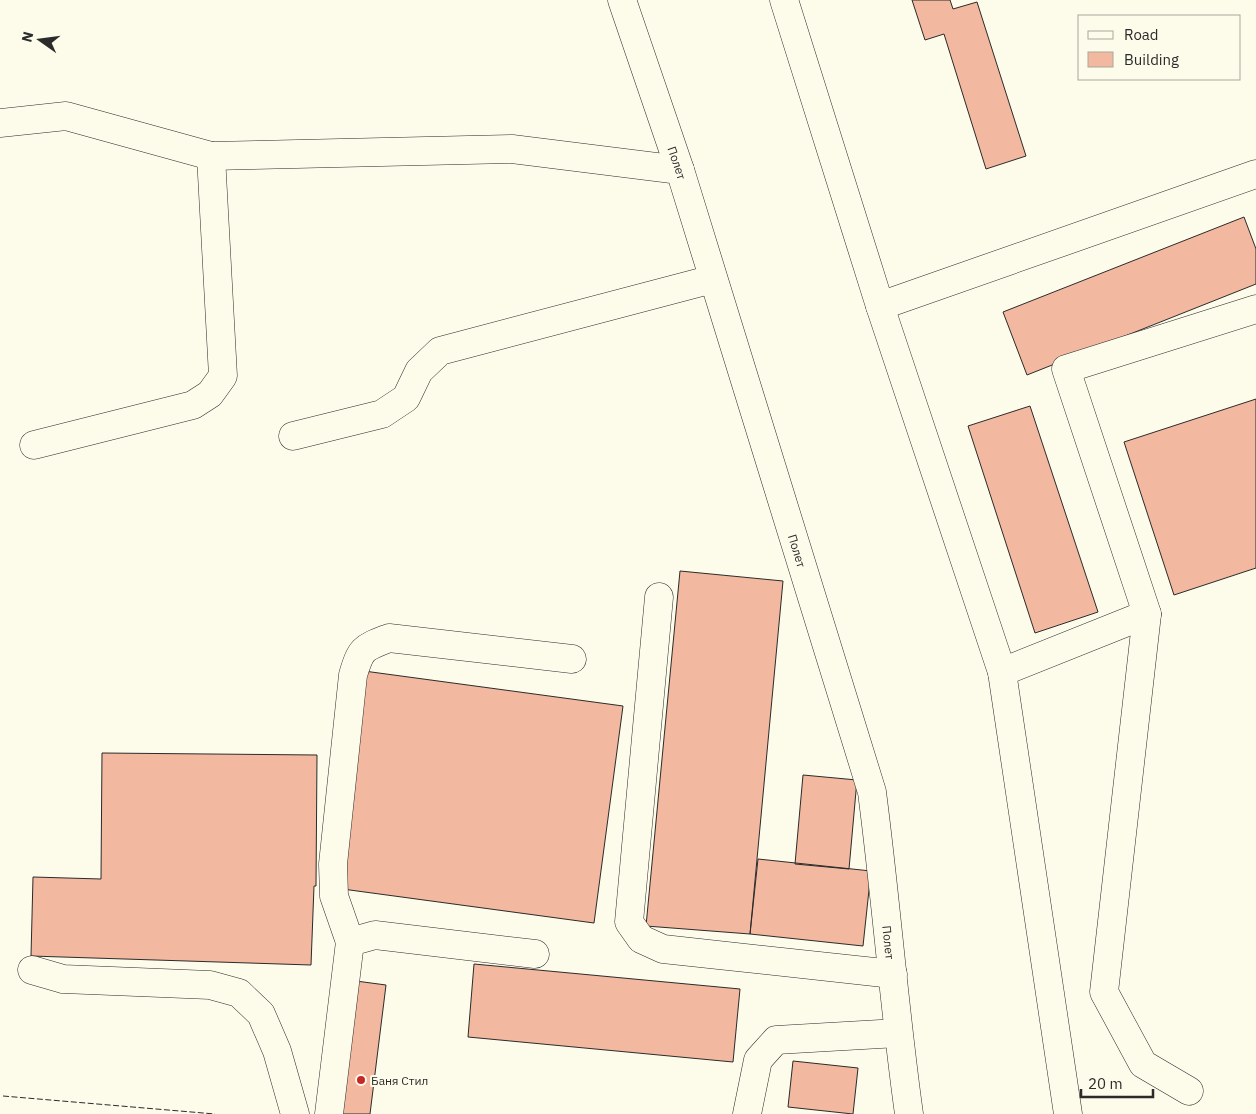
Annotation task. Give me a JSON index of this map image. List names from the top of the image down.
{
  "streets": {
    "street": ["Полет"]
  },
  "places": ["Баня Стил"],
  "legend": ["Road", "Building"],
  "scale_bar": "20 m",
  "north": "left"
}
